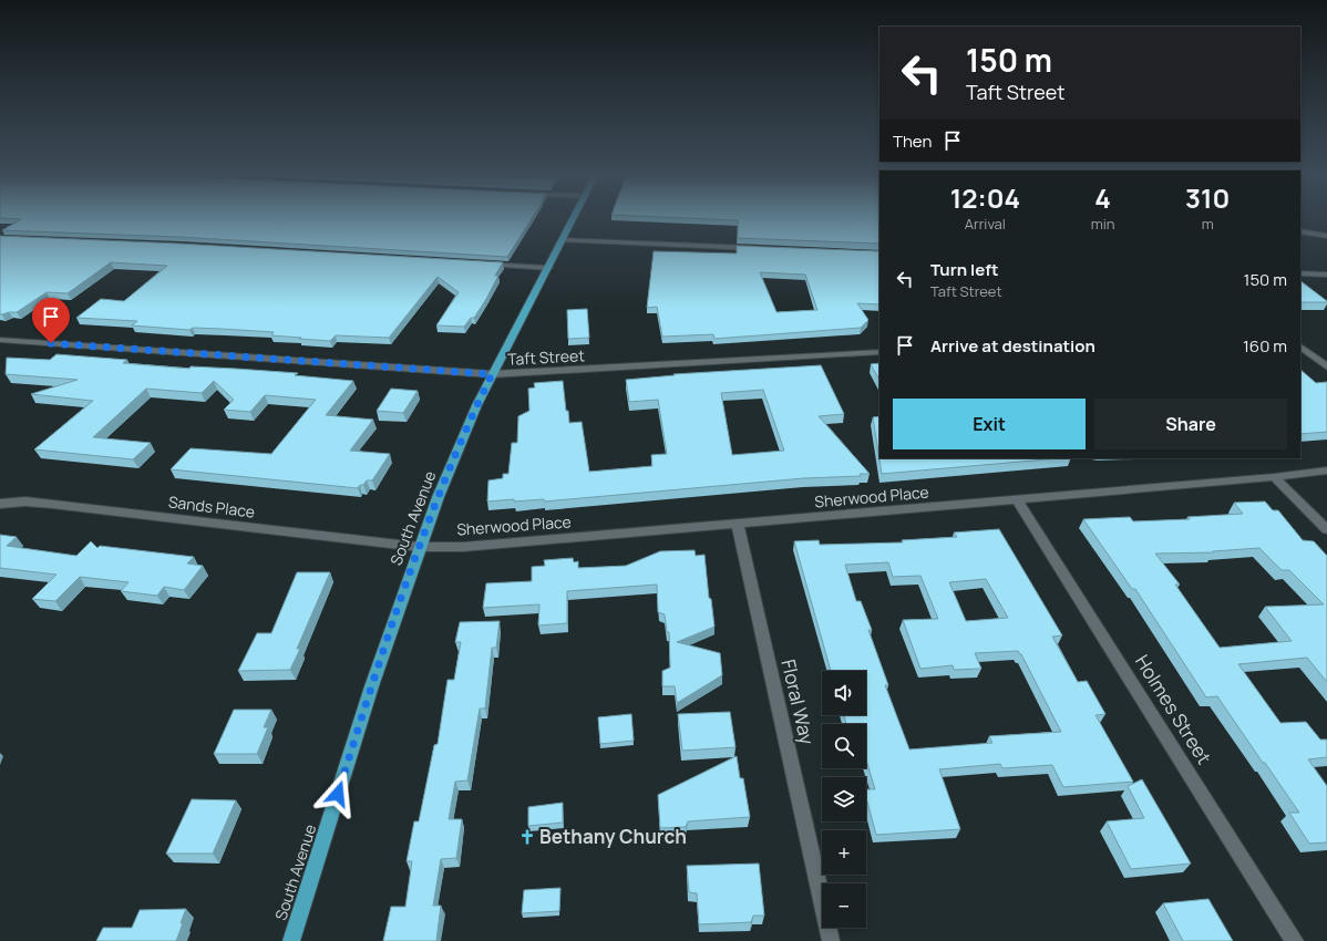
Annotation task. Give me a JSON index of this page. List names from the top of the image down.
{
  "streets": {
    "main road": ["South Avenue"],
    "street": [
      "Taft Street",
      "Sherwood Place",
      "Sands Place",
      "Floral Way",
      "Holmes Street"
    ]
  },
  "crossings": [
    ["Taft Street", "South Avenue"],
    ["Sherwood Place", "Sands Place"],
    ["Sherwood Place", "South Avenue"],
    ["Sherwood Place", "Floral Way"],
    ["Sherwood Place", "Holmes Street"],
    ["Sands Place", "South Avenue"]
  ],
  "places": {
    "church": ["Bethany Church"]
  },
  "page": {
    "turn": ["150 m", "Taft Street"],
    "then": "Then",
    "eta": [
      "12:04",
      "Arrival",
      "4",
      "min",
      "310",
      "m"
    ],
    "list": [
      {
        "name": "Turn left",
        "note": "Taft Street",
        "value": "150 m"
      },
      {
        "name": "Arrive at destination",
        "value": "160 m"
      }
    ],
    "buttons": ["Exit", "Share"],
    "map_buttons": ["+", "−"]
  }
}
